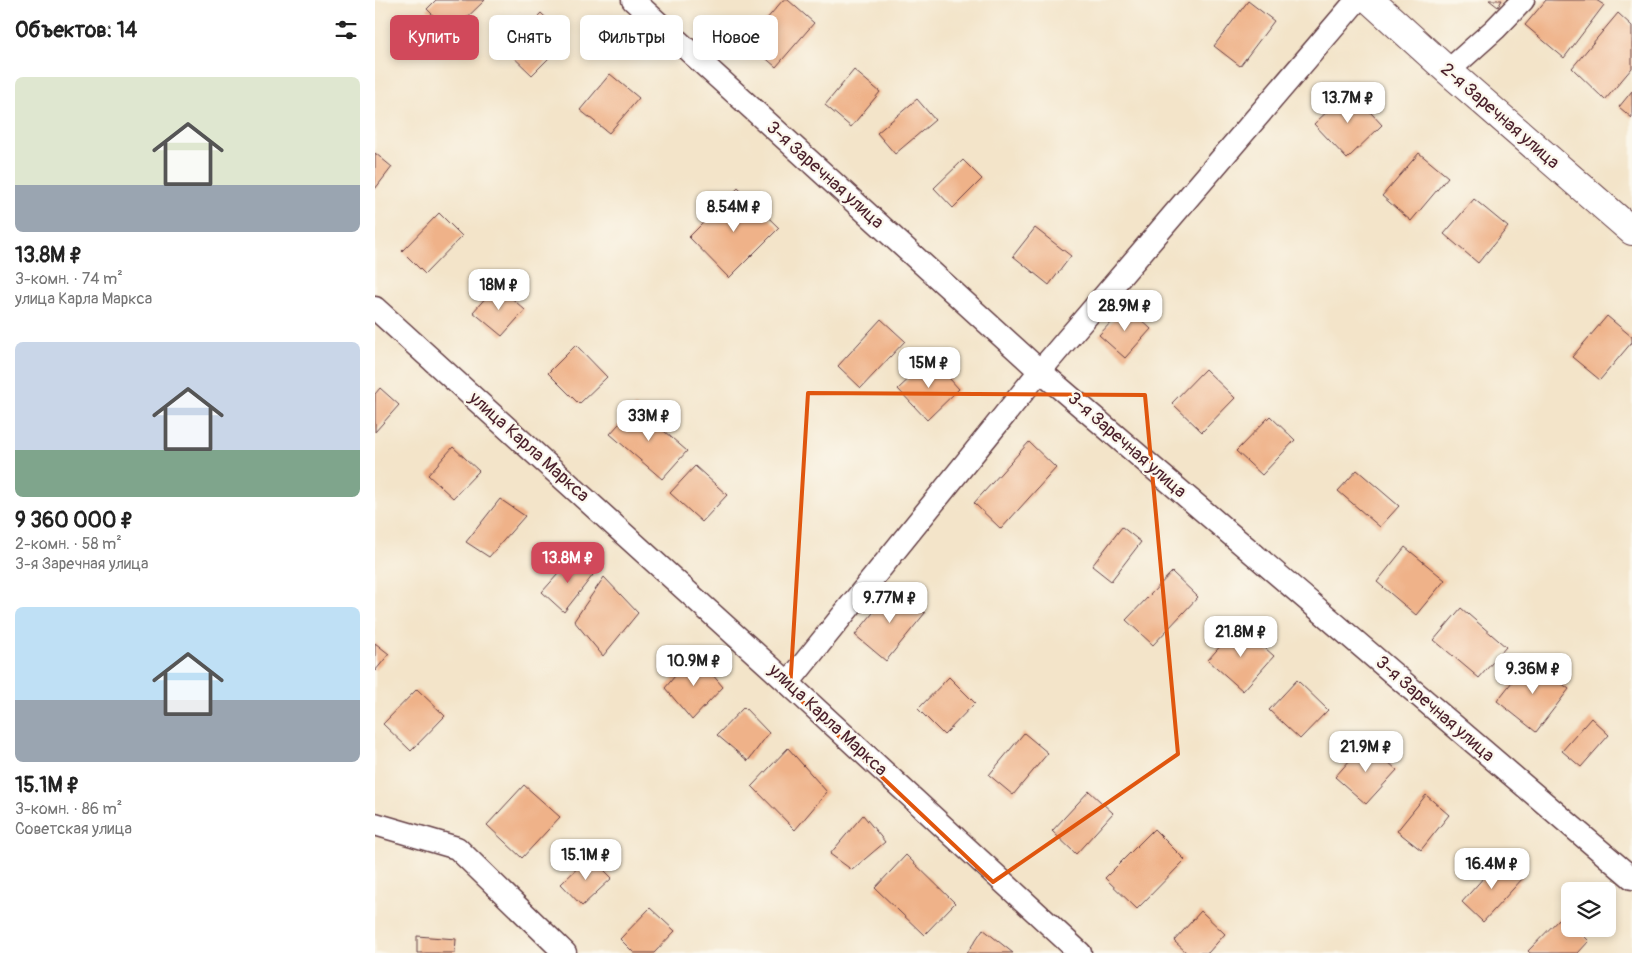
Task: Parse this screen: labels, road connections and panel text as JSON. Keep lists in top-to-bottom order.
{
  "streets": {
    "main road": ["2-я Заречная улица"],
    "street": ["3-я Заречная улица", "улица Карла Маркса"]
  },
  "page": {
    "heading": "Объектов: 14",
    "chip": [
      "Купить",
      "Снять",
      "Фильтры",
      "Новое"
    ],
    "list": [
      {
        "name": "13.8M ₽",
        "note": "3-комн. · 74 m² · улица Карла Маркса"
      },
      {
        "name": "9 360 000 ₽",
        "note": "2-комн. · 58 m² · 3-я Заречная улица"
      },
      {
        "name": "15.1M ₽",
        "note": "3-комн. · 86 m² · Советская улица"
      }
    ],
    "price": [
      "13.7M ₽",
      "8.54M ₽",
      "18M ₽",
      "28.9M ₽",
      "15M ₽",
      "33M ₽",
      "13.8M ₽",
      "9.77M ₽",
      "21.8M ₽",
      "10.9M ₽",
      "9.36M ₽",
      "21.9M ₽",
      "15.1M ₽",
      "16.4M ₽"
    ]
  }
}
